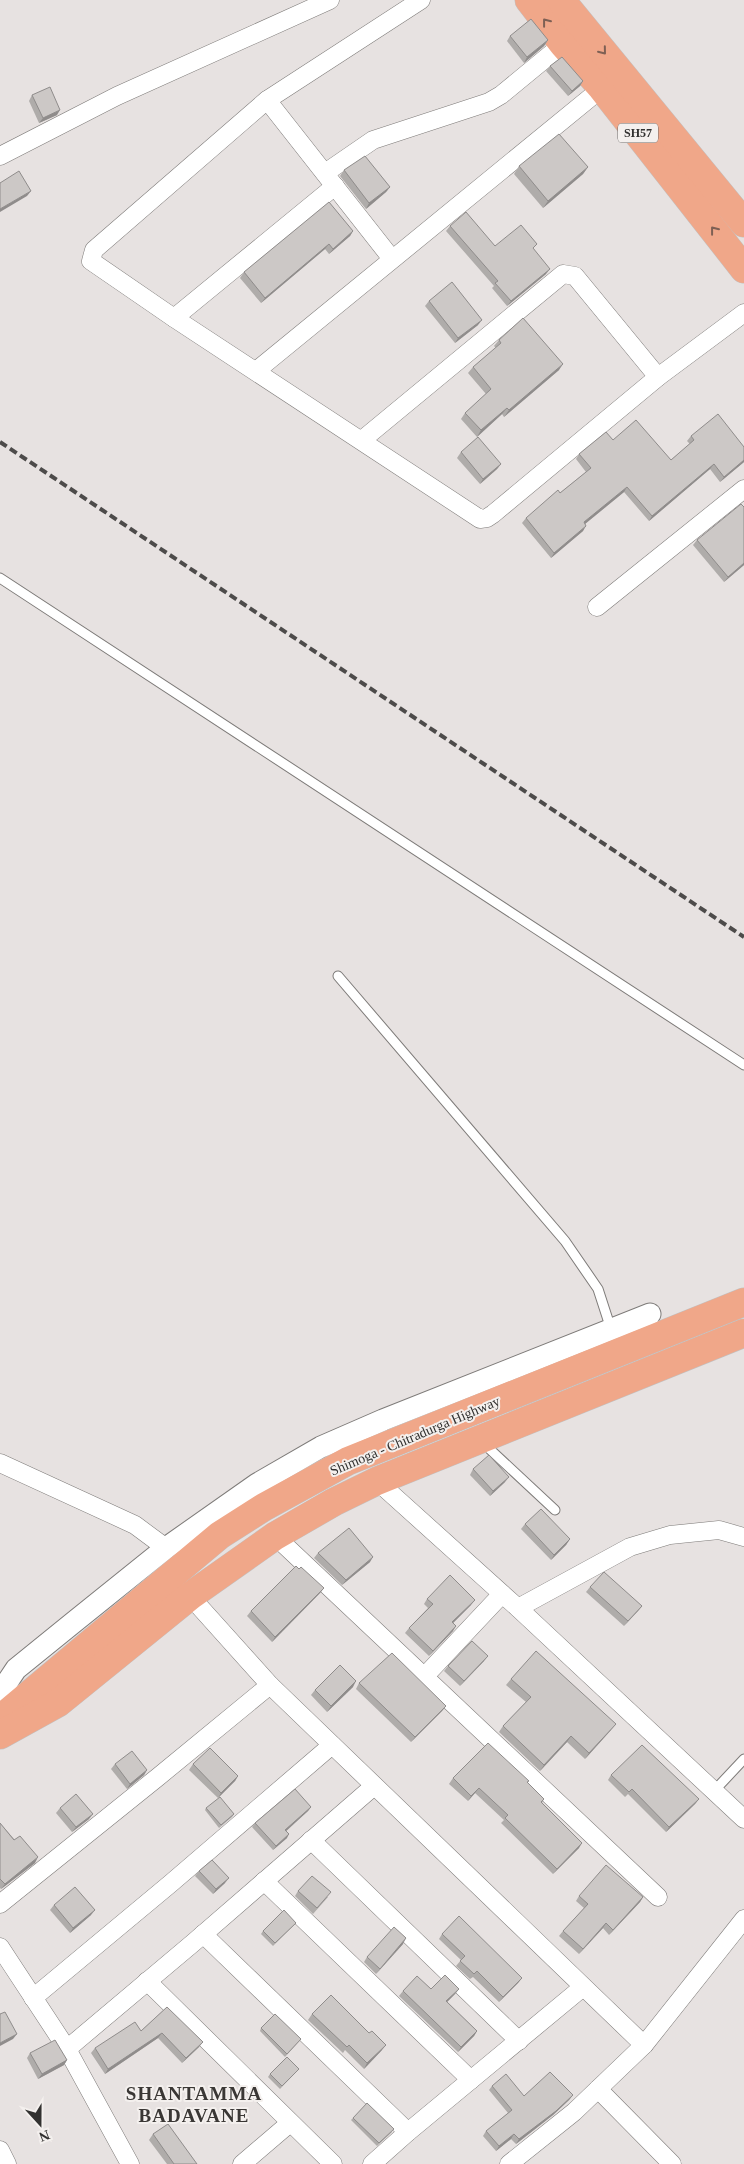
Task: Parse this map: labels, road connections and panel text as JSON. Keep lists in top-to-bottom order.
{
  "streets": {
    "main road": ["SH57", "Shimoga - Chitradurga Highway"]
  },
  "districts": ["SHANTAMMA BADAVANE"],
  "north": "bottom"
}
